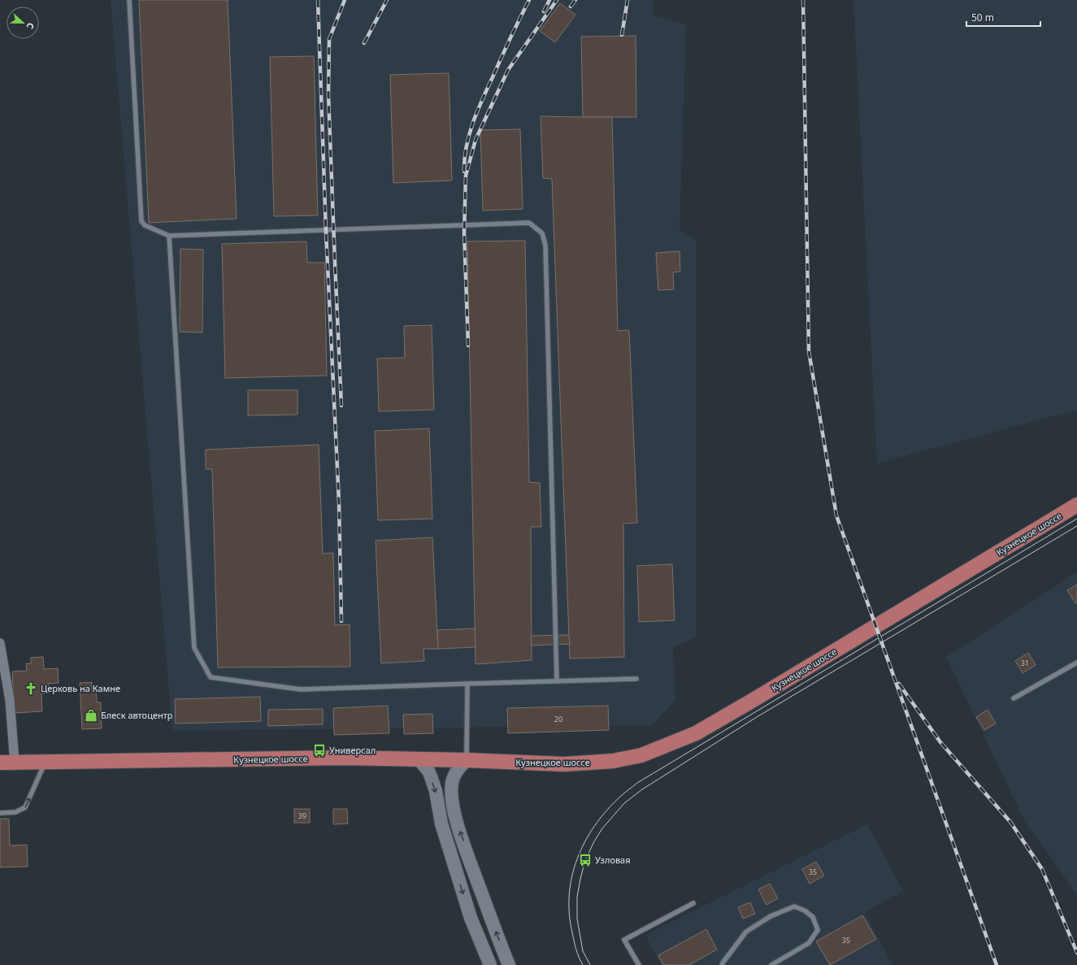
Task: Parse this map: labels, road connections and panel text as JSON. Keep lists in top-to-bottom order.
{
  "streets": {
    "main road": ["Кузнецкое шоссе"]
  },
  "places": {
    "church": ["Церковь на Камне"],
    "shop": ["Блеск автоцентр"],
    "bus stop": ["Универсал", "Узловая"]
  },
  "house_numbers": [
    "31",
    "20",
    "39",
    "35",
    "35"
  ],
  "scale_bar": "50 m",
  "north": "right"
}
